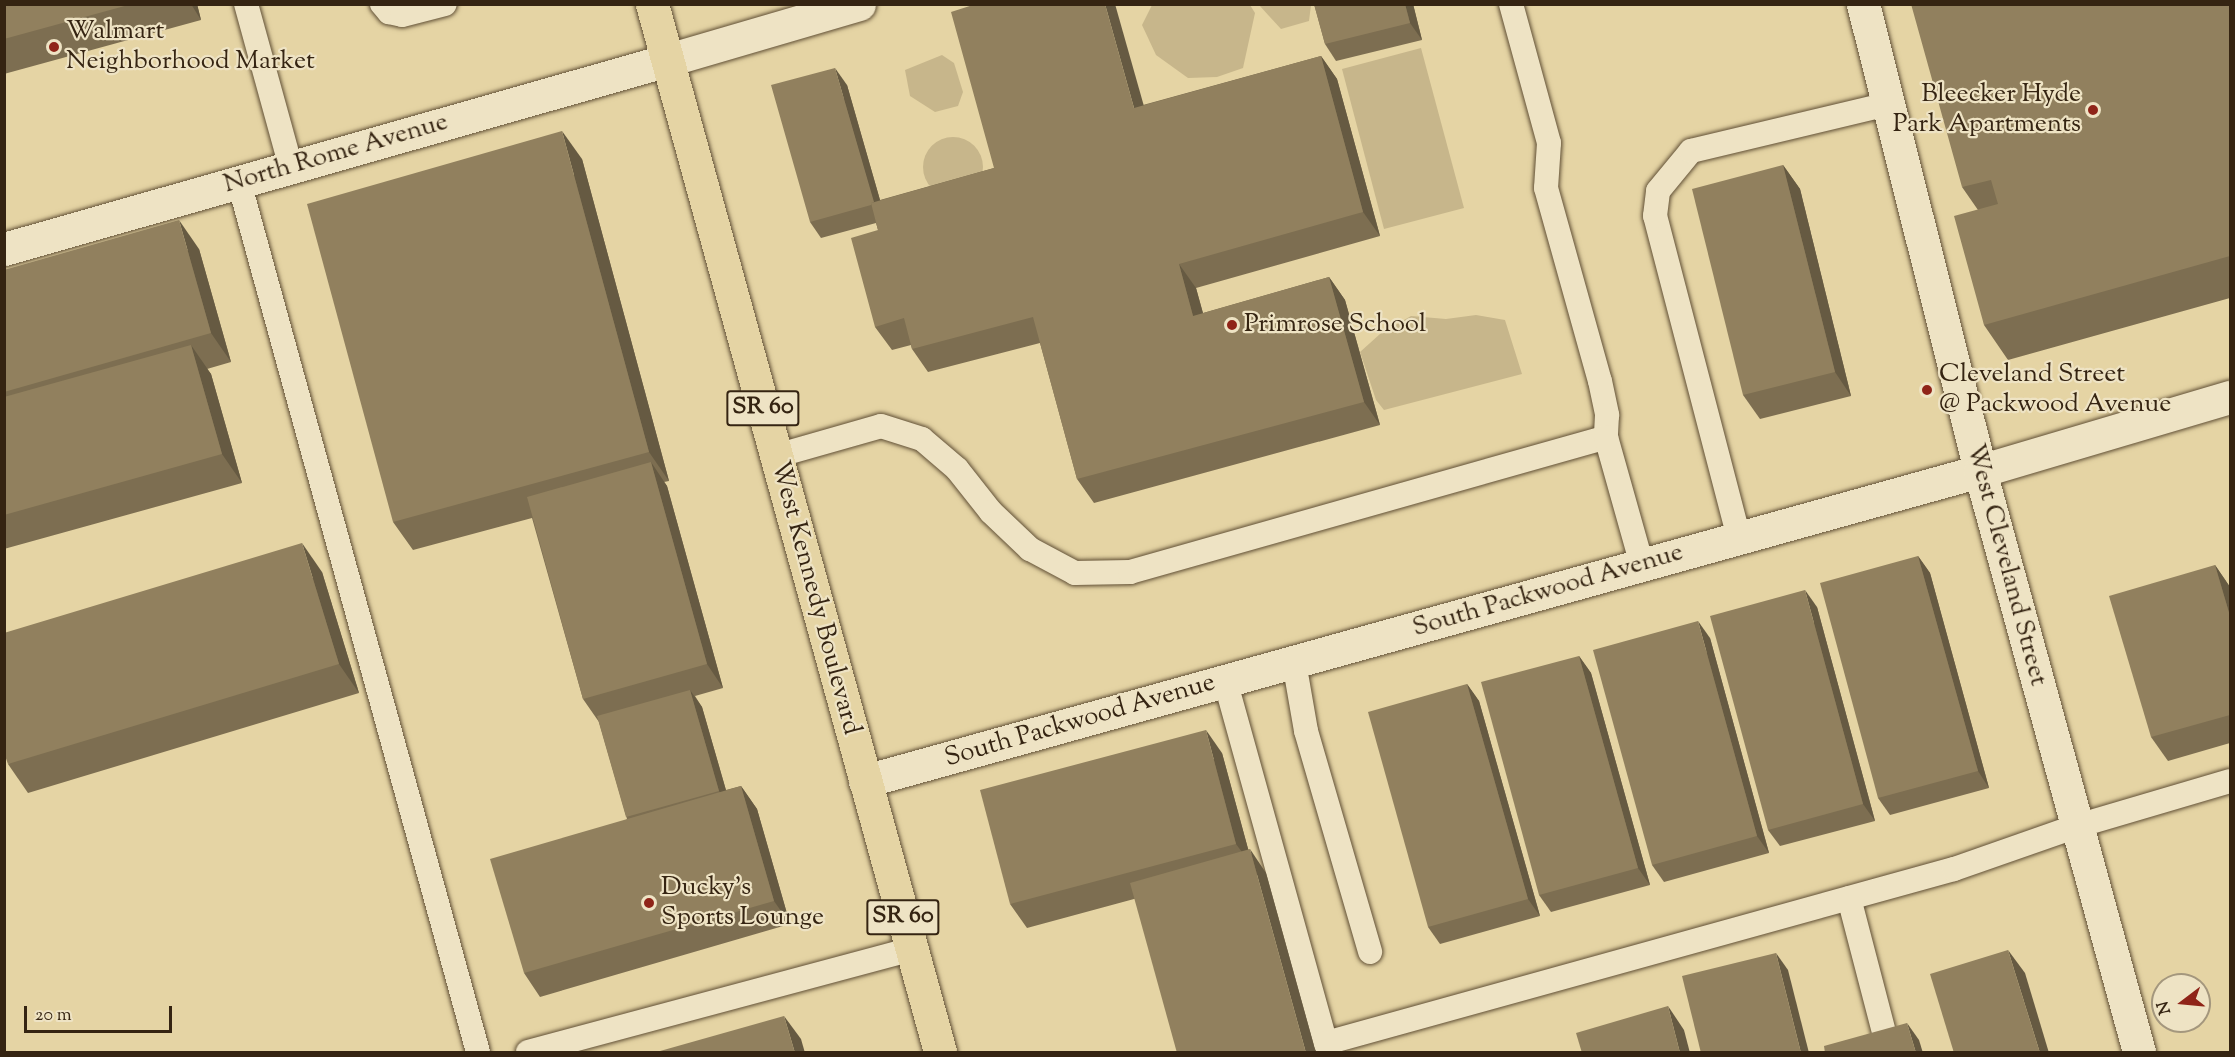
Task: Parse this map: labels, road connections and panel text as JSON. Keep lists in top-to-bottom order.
{
  "streets": {
    "main road": ["SR 60", "West Kennedy Boulevard"],
    "street": ["North Rome Avenue", "West Cleveland Street", "South Packwood Avenue"]
  },
  "crossings": [
    ["North Rome Avenue", "West Kennedy Boulevard"],
    ["West Cleveland Street", "South Packwood Avenue"],
    ["South Packwood Avenue", "West Kennedy Boulevard"]
  ],
  "places": [
    "Walmart Neighborhood Market",
    "Bleecker Hyde Park Apartments",
    "Primrose School",
    "Cleveland Street @ Packwood Avenue",
    "Ducky's Sports Lounge"
  ],
  "scale_bar": "20 m",
  "north": "left"
}
